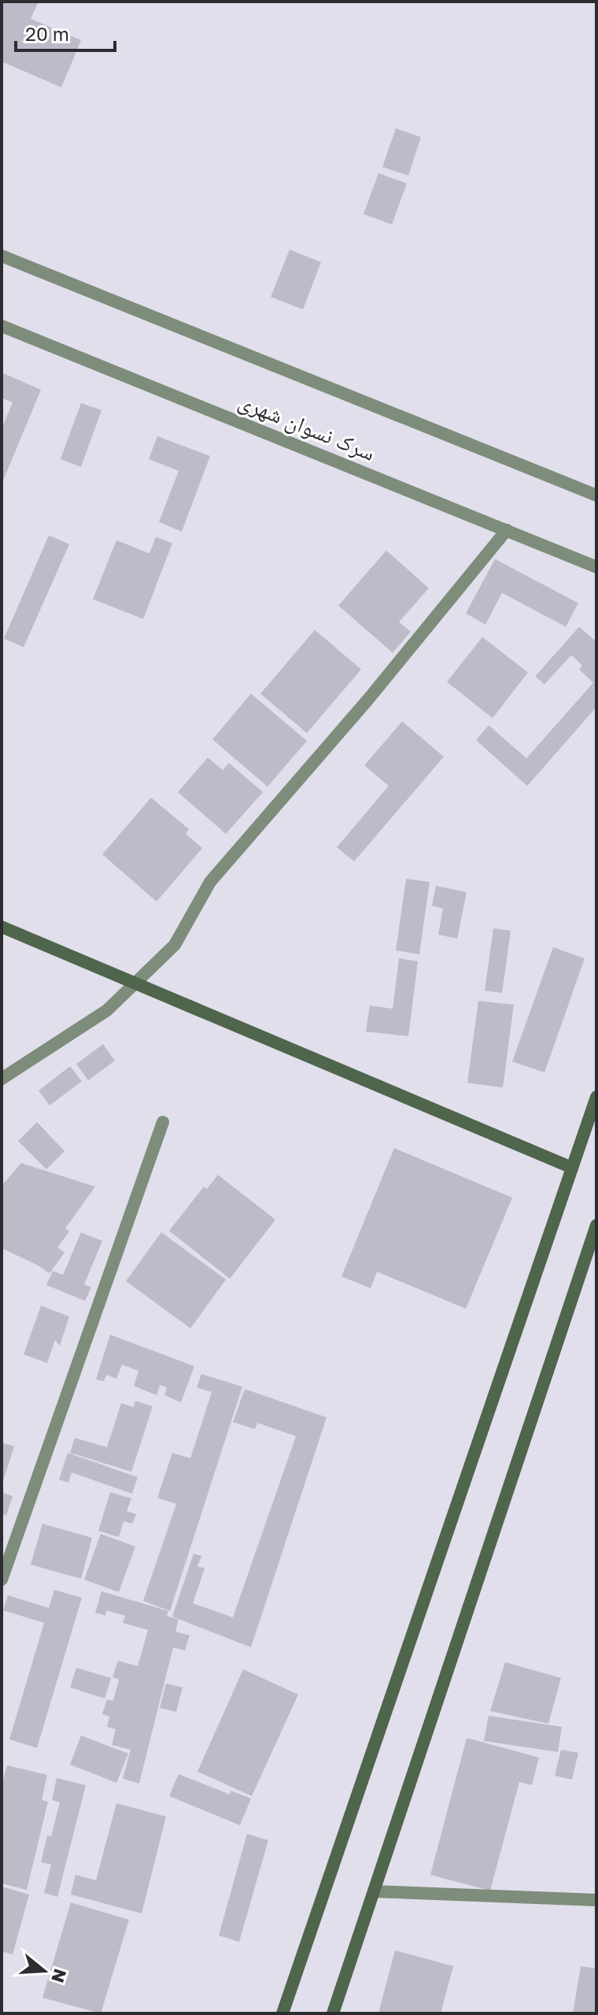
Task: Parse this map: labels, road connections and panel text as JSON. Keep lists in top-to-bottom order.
{
  "streets": {
    "street": ["سرک نسوان شهری"]
  },
  "scale_bar": "20 m",
  "north": "right"
}
